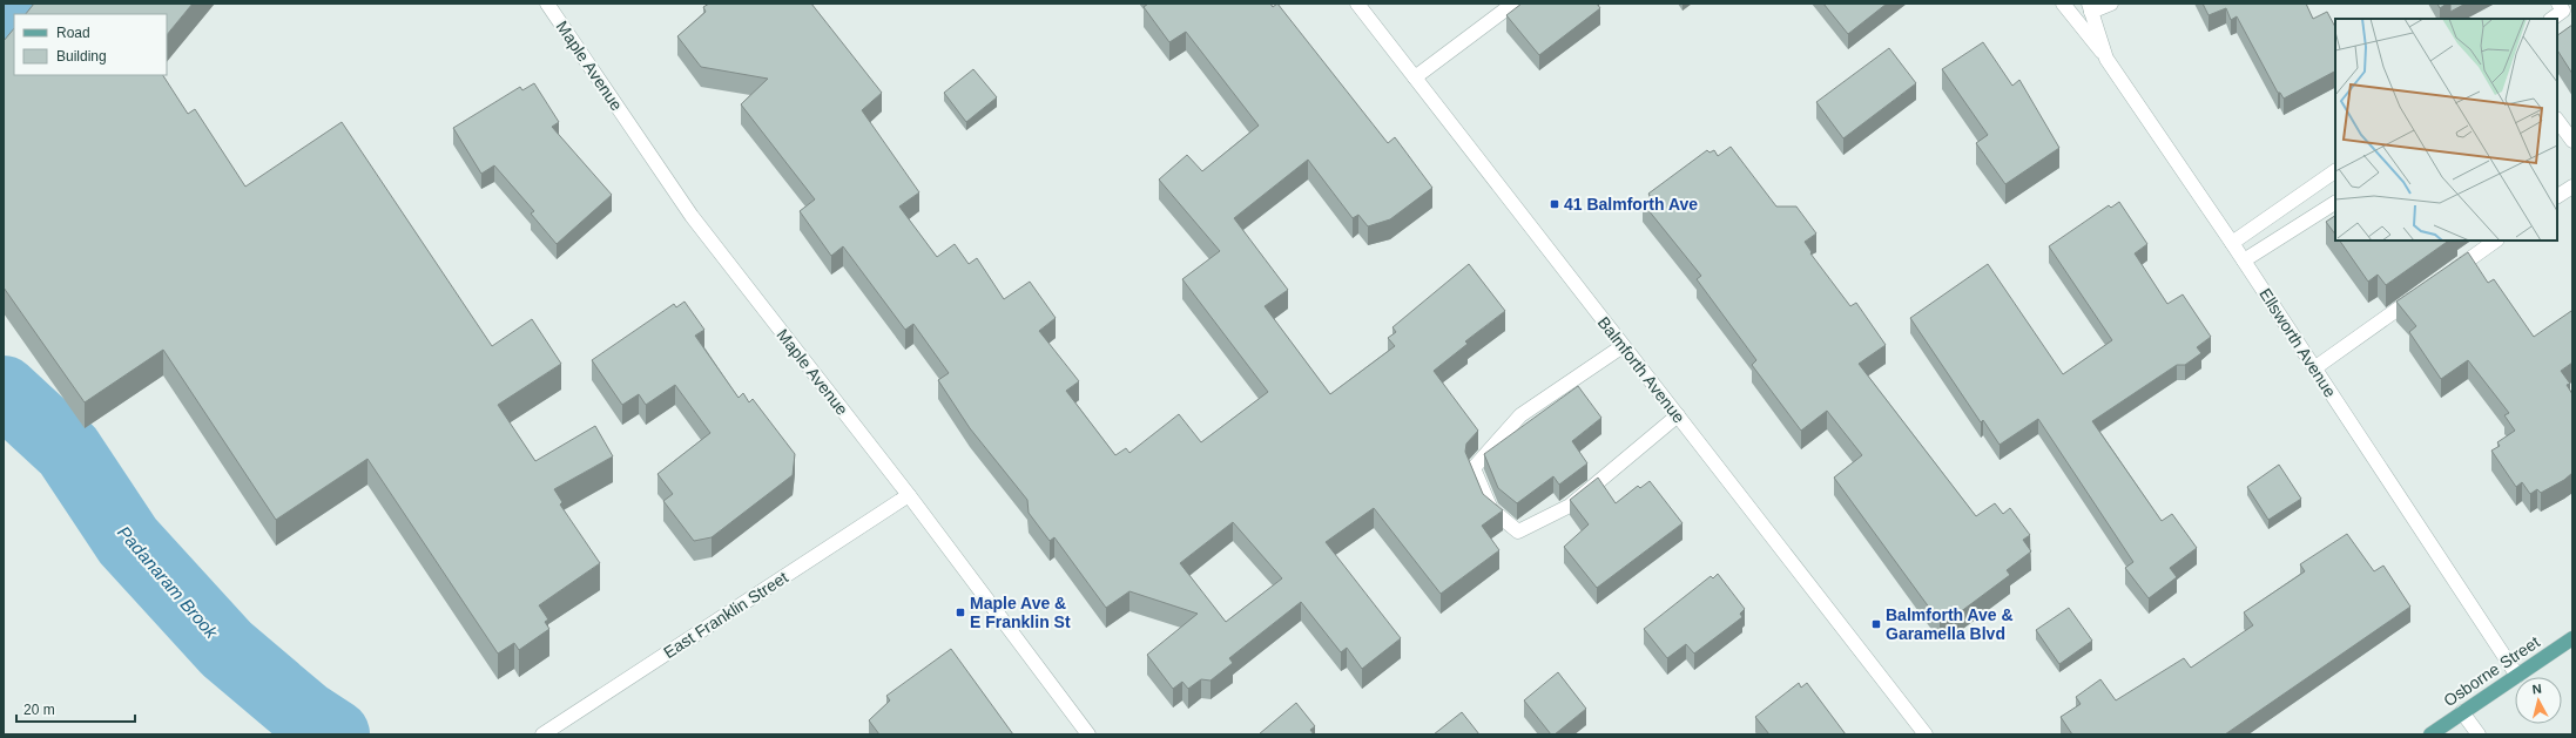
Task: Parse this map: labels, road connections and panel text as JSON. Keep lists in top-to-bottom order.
{
  "streets": {
    "main road": ["Osborne Street"],
    "street": [
      "Maple Avenue",
      "Ellsworth Avenue",
      "Balmforth Avenue",
      "East Franklin Street"
    ]
  },
  "crossings": [
    ["Maple Avenue", "East Franklin Street"],
    ["Ellsworth Avenue", "Osborne Street"]
  ],
  "water": ["Padanaram Brook"],
  "places": {
    "transit": ["41 Balmforth Ave", "Maple Ave & E Franklin St", "Balmforth Ave & Garamella Blvd"]
  },
  "legend": ["Road", "Building"],
  "scale_bar": "20 m",
  "north": "top"
}
